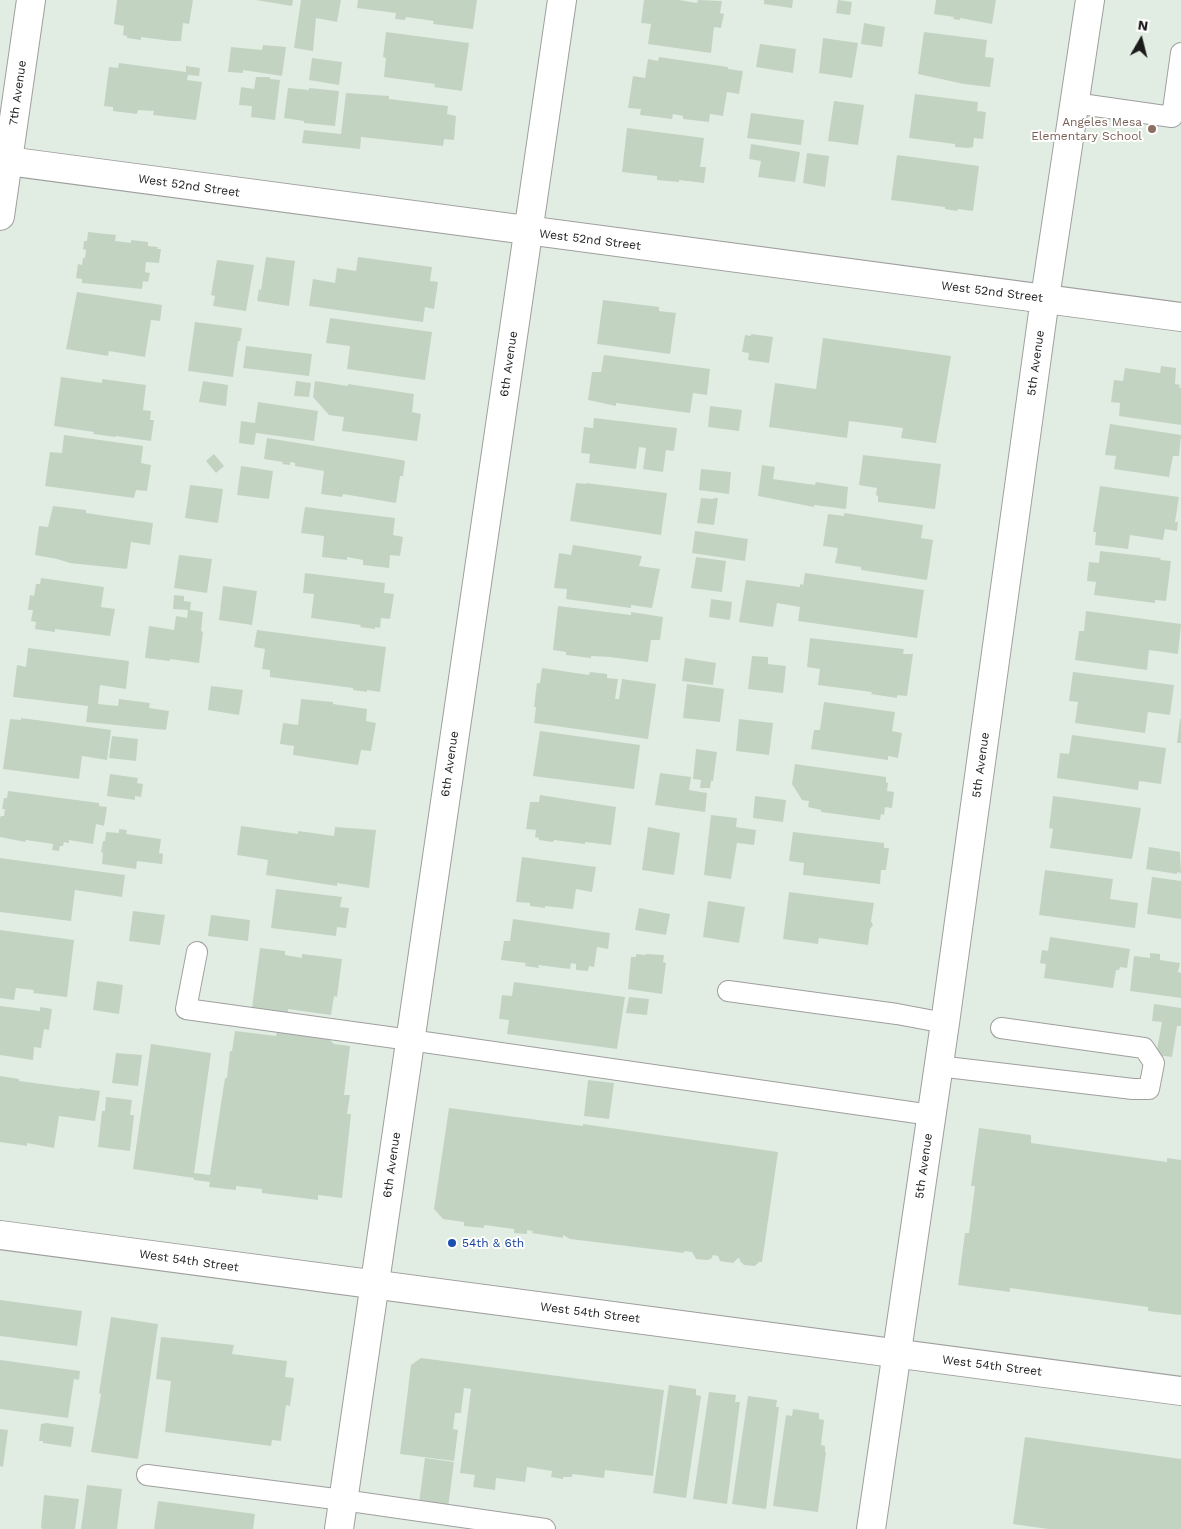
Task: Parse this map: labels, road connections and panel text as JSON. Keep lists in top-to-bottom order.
{
  "streets": {
    "street": [
      "7th Avenue",
      "West 52nd Street",
      "5th Avenue",
      "6th Avenue",
      "West 54th Street"
    ]
  },
  "crossings": [
    ["7th Avenue", "West 52nd Street"],
    ["West 52nd Street", "5th Avenue"],
    ["West 52nd Street", "6th Avenue"],
    ["5th Avenue", "West 54th Street"],
    ["6th Avenue", "West 54th Street"]
  ],
  "places": ["Angeles Mesa Elementary School", "54th & 6th"],
  "north": "top"
}
